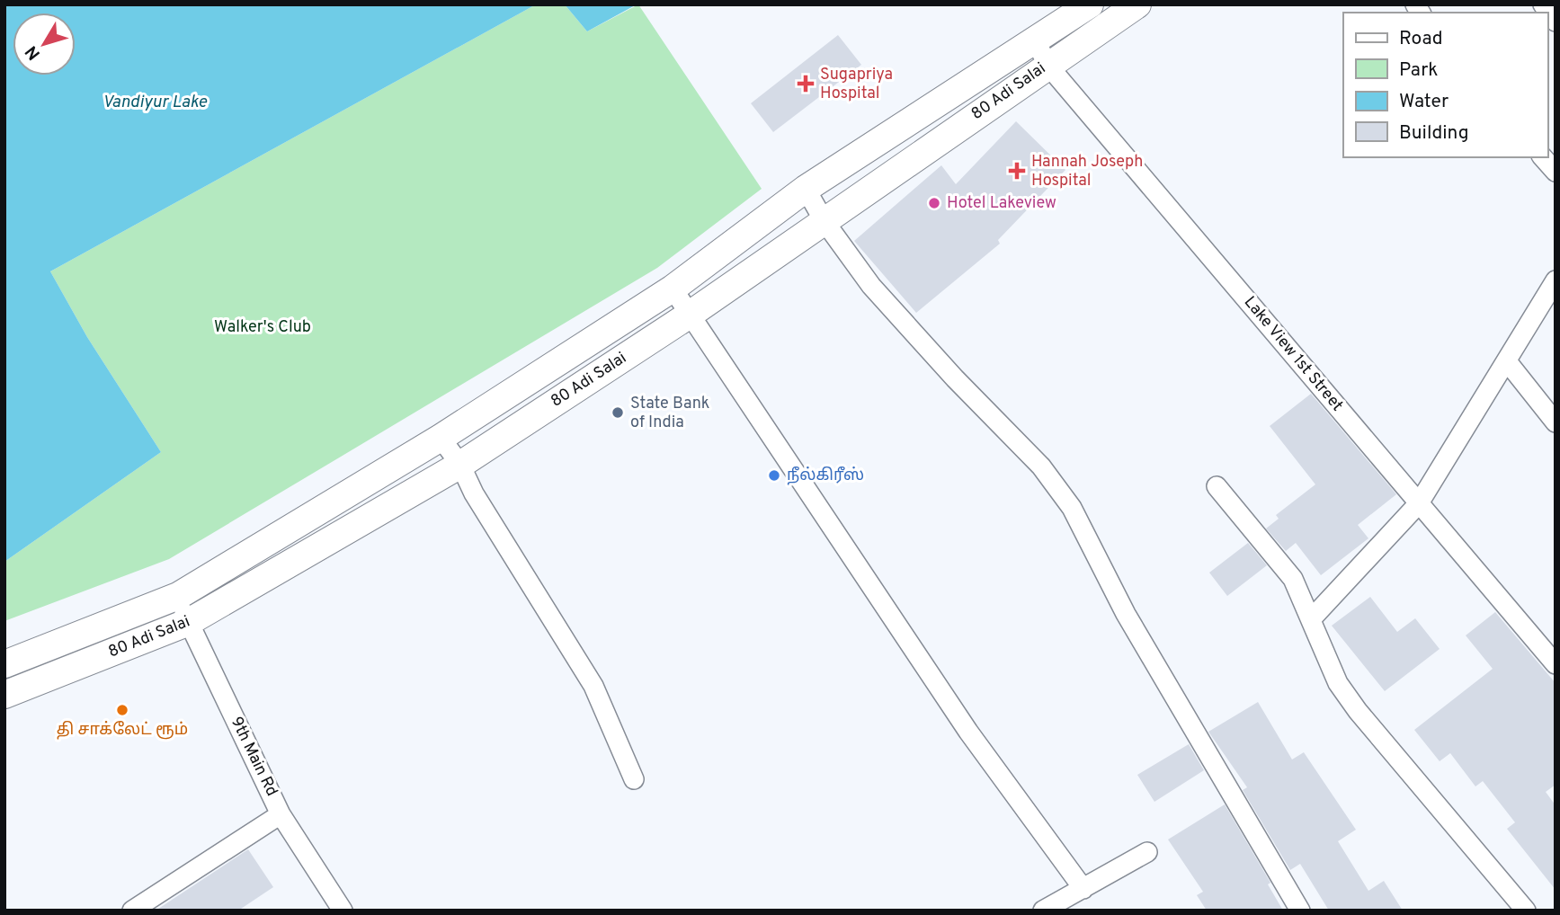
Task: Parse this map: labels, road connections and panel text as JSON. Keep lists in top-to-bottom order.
{
  "streets": {
    "main road": ["80 Adi Salai"],
    "street": ["Lake View 1st Street", "9th Main Rd"]
  },
  "crossings": [
    ["80 Adi Salai", "Lake View 1st Street"],
    ["80 Adi Salai", "9th Main Rd"]
  ],
  "water": ["Vandiyur Lake"],
  "parks": ["Walker's Club"],
  "places": {
    "health": ["Sugapriya Hospital", "Hannah Joseph Hospital"],
    "other": [
      "Hotel Lakeview",
      "State Bank of India",
      "நீல்கிரீஸ்",
      "தி சாக்லேட் ரூம்"
    ]
  },
  "legend": [
    "Road",
    "Park",
    "Water",
    "Building"
  ],
  "north": "bottom left"
}
